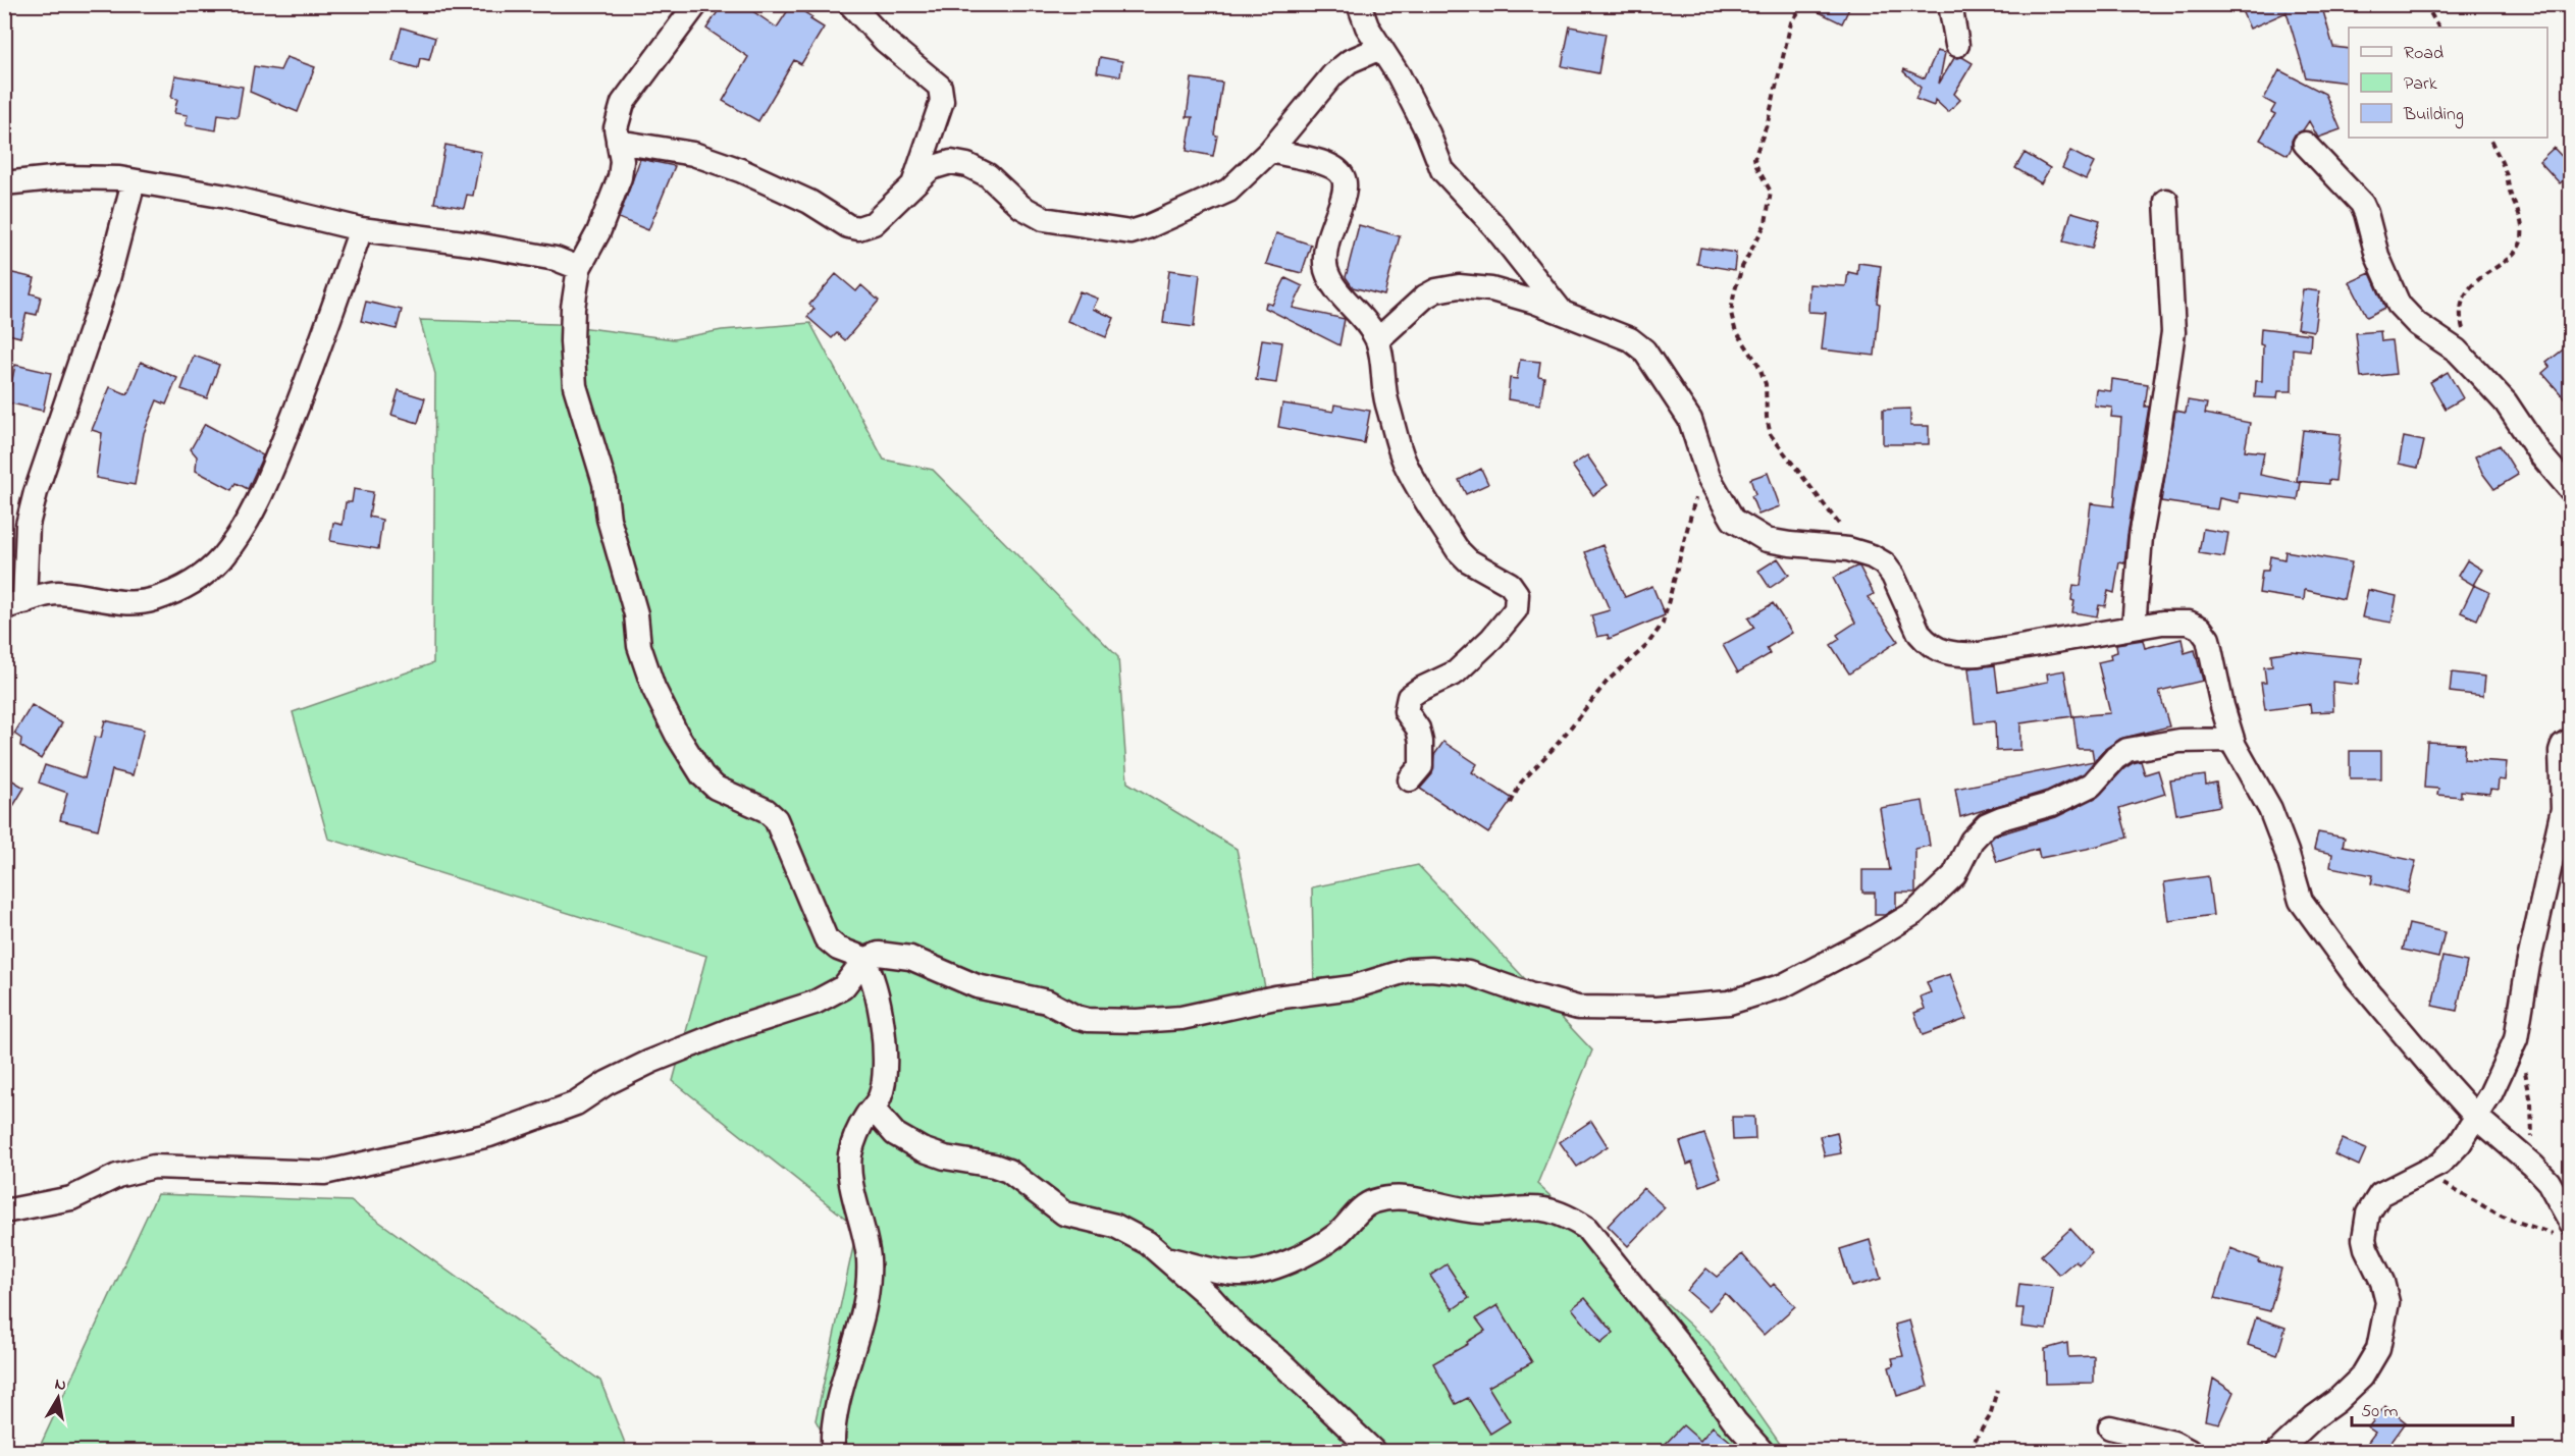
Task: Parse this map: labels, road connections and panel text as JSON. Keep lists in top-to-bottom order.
{
  "legend": ["Road", "Park", "Building"],
  "scale_bar": "50 m",
  "north": "top"
}
